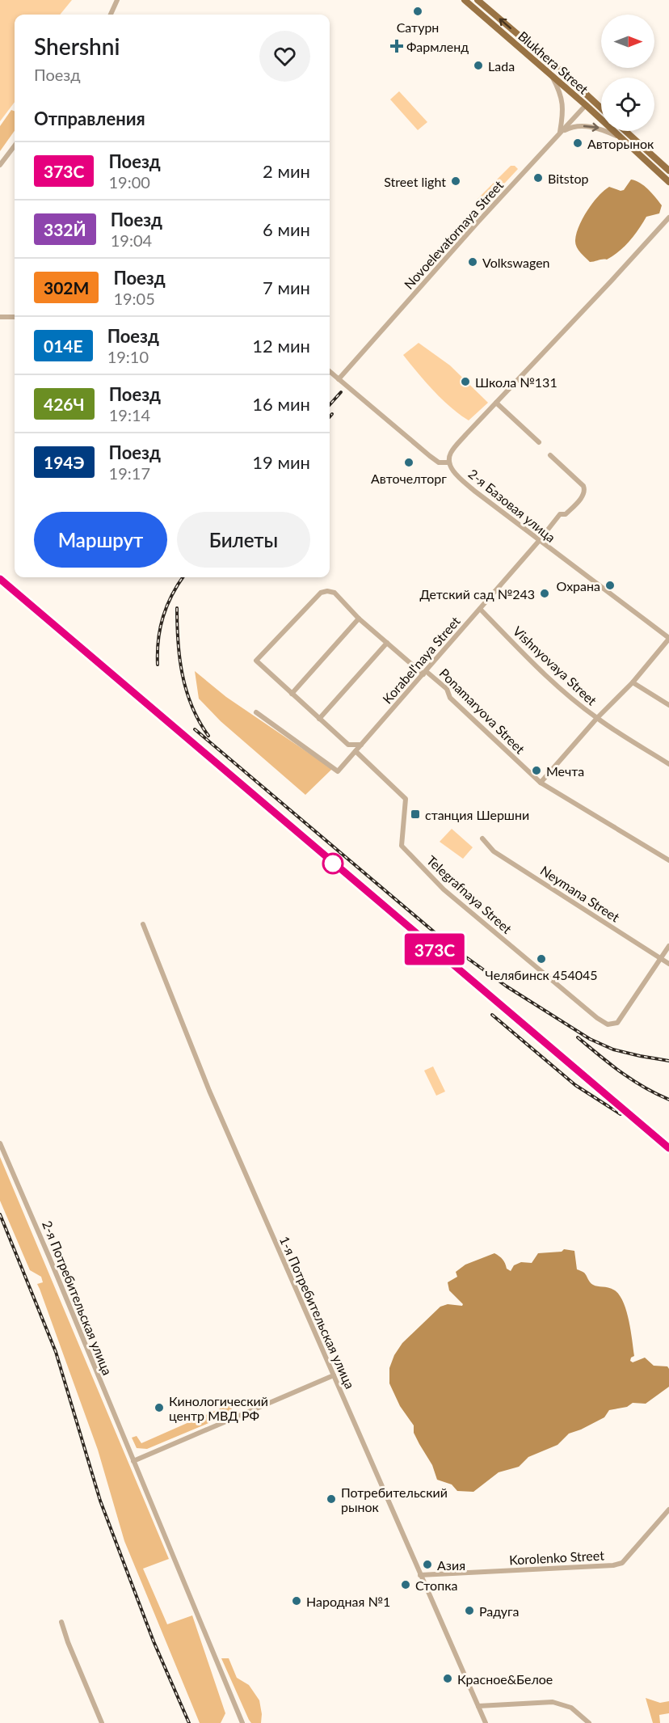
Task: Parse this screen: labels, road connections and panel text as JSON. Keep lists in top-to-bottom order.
{
  "streets": {
    "main road": ["Blukhera Street"],
    "street": [
      "Novoelevatornaya Street",
      "2-я Базовая улица",
      "Korabel'naya Street",
      "Vishnyovaya Street",
      "Ponamaryova Street",
      "Neymana Street",
      "Telegrafnaya Street",
      "2-я Потребительская улица",
      "1-я Потребительская улица",
      "Korolenko Street"
    ]
  },
  "crossings": [
    ["Blukhera Street", "Novoelevatornaya Street"],
    ["Novoelevatornaya Street", "2-я Базовая улица"],
    ["2-я Базовая улица", "Korabel'naya Street"],
    ["Korabel'naya Street", "Vishnyovaya Street"],
    ["Korabel'naya Street", "Ponamaryova Street"],
    ["Korabel'naya Street", "Telegrafnaya Street"],
    ["Neymana Street", "Telegrafnaya Street"],
    ["1-я Потребительская улица", "Korolenko Street"]
  ],
  "places": {
    "other": [
      "Сатурн",
      "Lada",
      "Авторынок",
      "Bitstop",
      "Street light",
      "Volkswagen",
      "Школа №131",
      "Авточелторг",
      "Охрана",
      "Детский сад №243",
      "Мечта",
      "Челябинск 454045",
      "Кинологический центр МВД РФ",
      "Потребительский рынок",
      "Азия",
      "Стопка",
      "Народная №1",
      "Радуга",
      "Красное&Белое"
    ],
    "health": ["Фармленд"],
    "transit": ["станция Шершни"]
  },
  "north": "right",
  "page": {
    "on_map": "373C",
    "heading": [
      ["Shershni", "Поезд"],
      "Отправления"
    ],
    "list": [
      {
        "mark": "373C",
        "name": "Поезд",
        "note": "19:00",
        "value": "2 мин"
      },
      {
        "mark": "332Й",
        "name": "Поезд",
        "note": "19:04",
        "value": "6 мин"
      },
      {
        "mark": "302М",
        "name": "Поезд",
        "note": "19:05",
        "value": "7 мин"
      },
      {
        "mark": "014Е",
        "name": "Поезд",
        "note": "19:10",
        "value": "12 мин"
      },
      {
        "mark": "426Ч",
        "name": "Поезд",
        "note": "19:14",
        "value": "16 мин"
      },
      {
        "mark": "194Э",
        "name": "Поезд",
        "note": "19:17",
        "value": "19 мин"
      }
    ],
    "buttons": ["Маршрут", "Билеты"]
  }
}
